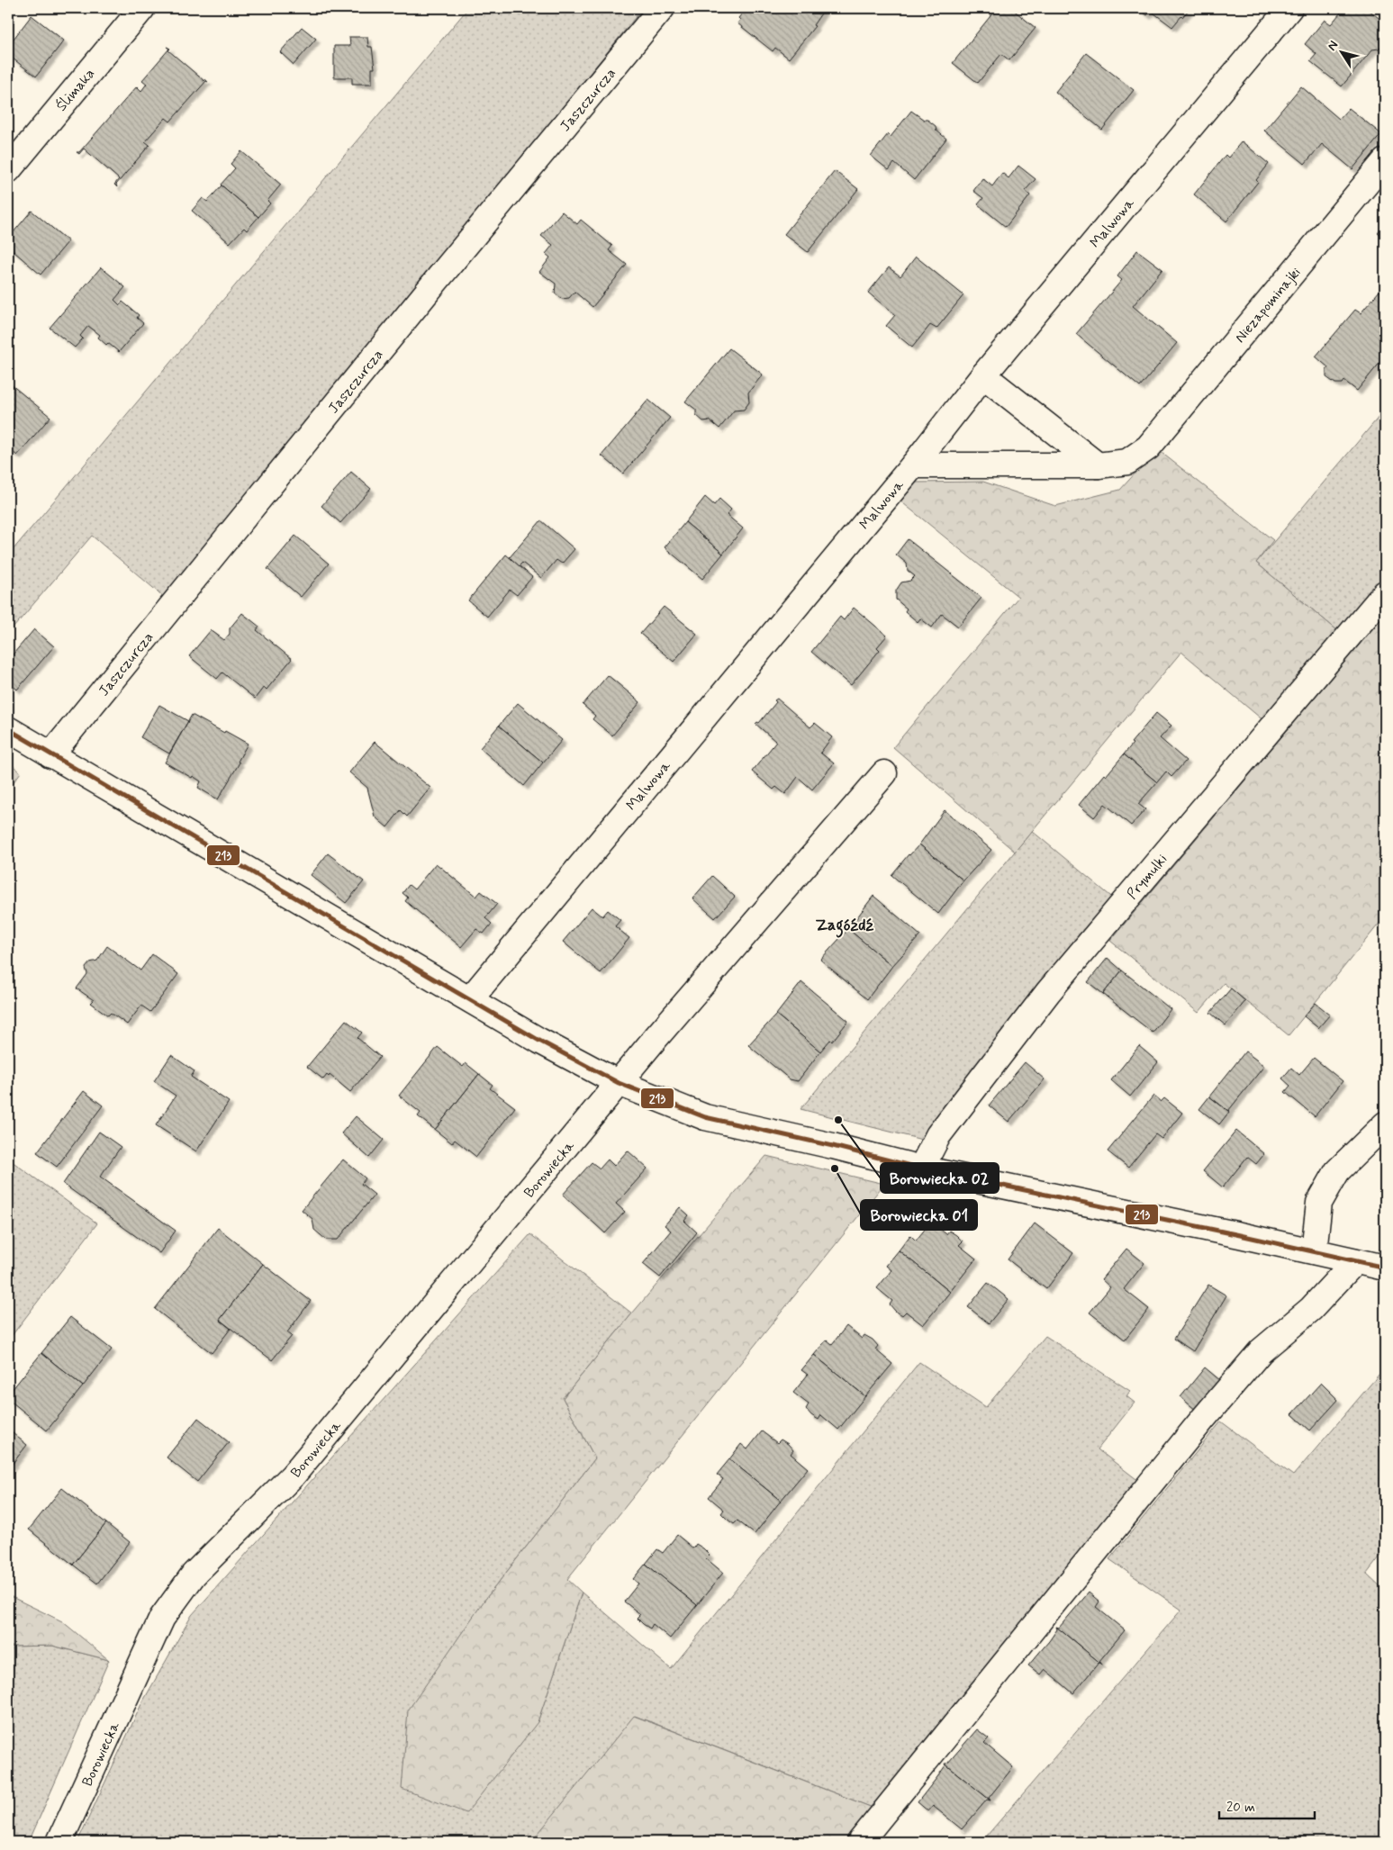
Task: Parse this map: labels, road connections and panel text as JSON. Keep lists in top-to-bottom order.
{
  "streets": {
    "street": [
      "Ślimaka",
      "Jaszczurcza",
      "Malwowa",
      "Niezapominajki",
      "Prymulki",
      "Borowiecka"
    ]
  },
  "crossings": [
    ["Malwowa", "Niezapominajki"]
  ],
  "districts": ["Zagóźdź"],
  "places": ["Borowiecka 02", "Borowiecka 01"],
  "lines": ["transit line 213"],
  "scale_bar": "20 m",
  "north": "top left"
}
